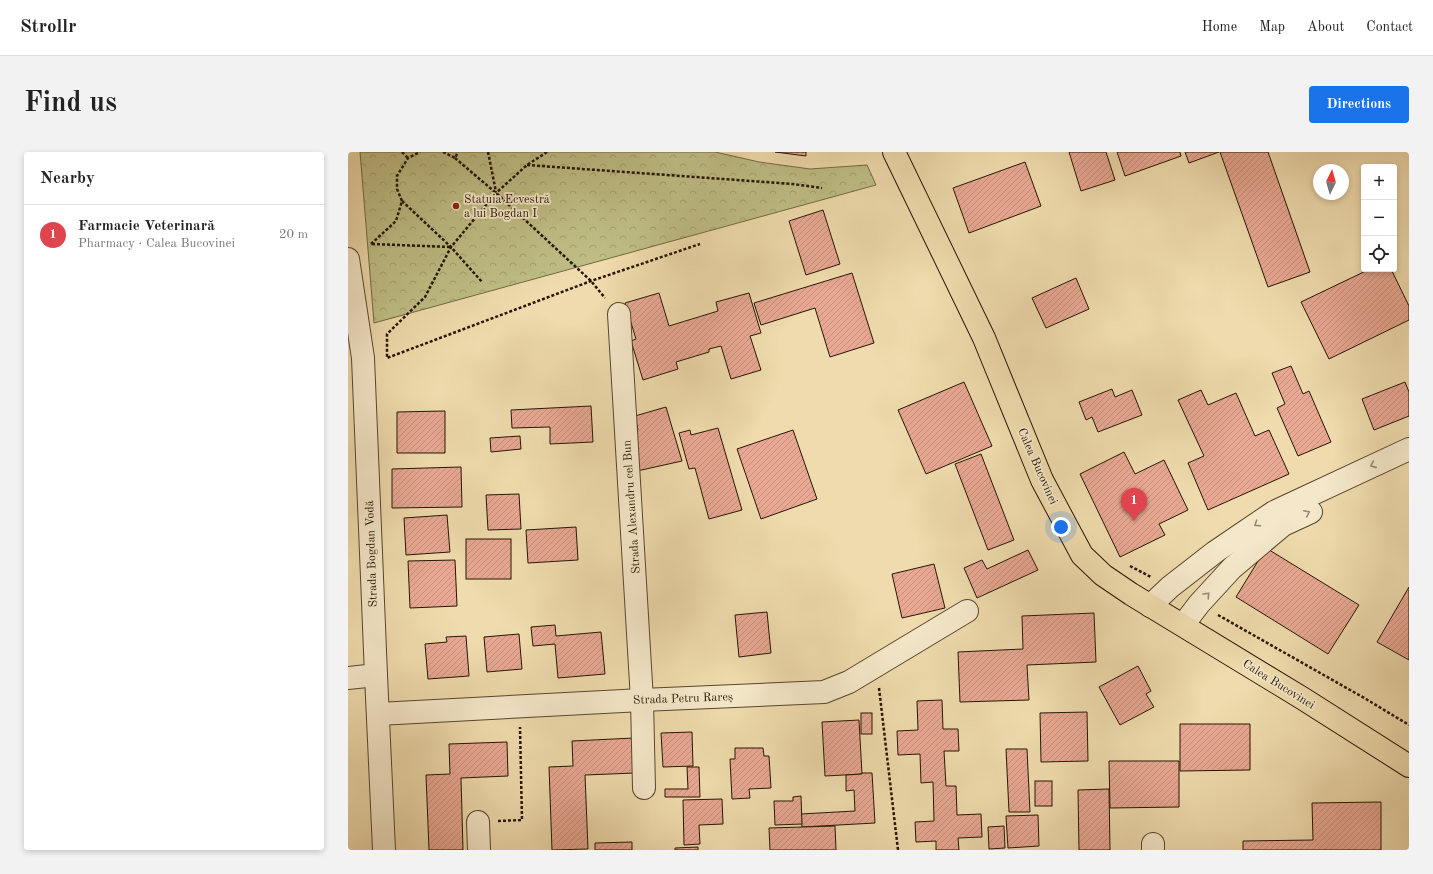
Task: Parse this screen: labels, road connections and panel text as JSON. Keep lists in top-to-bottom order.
{
  "streets": {
    "main road": ["Calea Bucovinei"],
    "street": ["Strada Alexandru cel Bun", "Strada Bogdan Vodă", "Strada Petru Rareș"]
  },
  "crossings": [
    ["Strada Alexandru cel Bun", "Strada Petru Rareș"],
    ["Strada Bogdan Vodă", "Strada Petru Rareș"]
  ],
  "places": ["Statuia Ecvestră a lui Bogdan I"],
  "north": "top",
  "page": {
    "header": "Strollr",
    "nav": [
      "Home",
      "Map",
      "About",
      "Contact"
    ],
    "buttons": "Directions",
    "title": "Find us",
    "heading": "Nearby",
    "map_buttons": ["+", "−"],
    "list": [
      {
        "mark": "1",
        "name": "Farmacie Veterinară",
        "note": "Pharmacy · Calea Bucovinei",
        "value": "20 m"
      }
    ],
    "pins": "1"
  }
}
